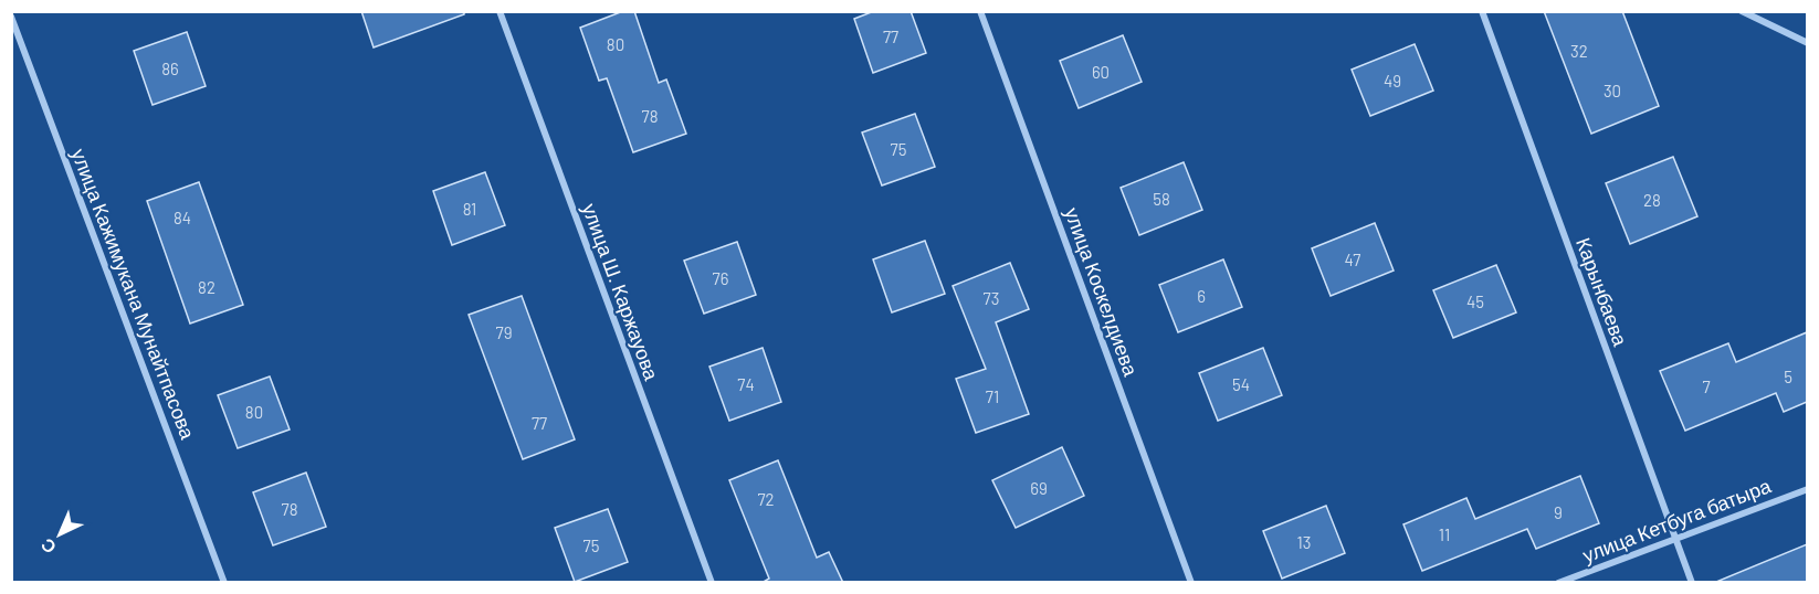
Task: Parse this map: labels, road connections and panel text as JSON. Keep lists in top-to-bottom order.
{
  "streets": {
    "street": [
      "улица Ш. Каржауова",
      "улица Коскелдиева",
      "Карынбаева",
      "улица Кажимукана Мунайтпасова",
      "улица Кетбуга батыра"
    ]
  },
  "crossings": [
    ["Карынбаева", "улица Кетбуга батыра"]
  ],
  "house_numbers": [
    "77",
    "80",
    "32",
    "86",
    "60",
    "49",
    "30",
    "78",
    "75",
    "58",
    "28",
    "81",
    "84",
    "47",
    "76",
    "82",
    "6",
    "73",
    "45",
    "79",
    "5",
    "74",
    "54",
    "7",
    "71",
    "80",
    "77",
    "69",
    "72",
    "78",
    "9",
    "11",
    "13",
    "75"
  ],
  "north": "bottom left"
}
